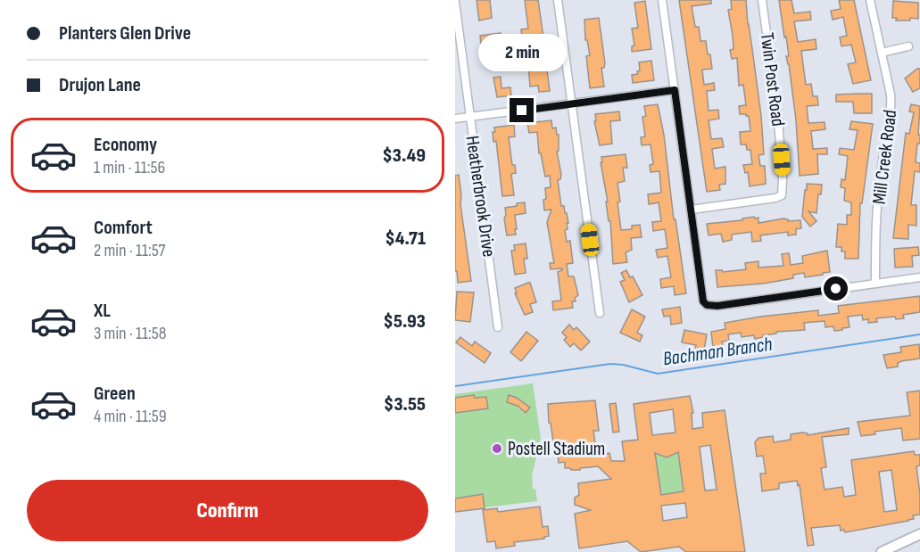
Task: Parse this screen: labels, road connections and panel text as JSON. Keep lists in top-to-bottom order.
{
  "streets": {
    "street": ["Twin Post Road", "Mill Creek Road", "Heatherbrook Drive"]
  },
  "water": ["Bachman Branch"],
  "places": ["Postell Stadium"],
  "page": {
    "banner": ["Planters Glen Drive", "Drujon Lane"],
    "bubble": "2 min",
    "list": [
      {
        "name": "Economy",
        "note": "1 min · 11:56",
        "value": "$3.49"
      },
      {
        "name": "Comfort",
        "note": "2 min · 11:57",
        "value": "$4.71"
      },
      {
        "name": "XL",
        "note": "3 min · 11:58",
        "value": "$5.93"
      },
      {
        "name": "Green",
        "note": "4 min · 11:59",
        "value": "$3.55"
      }
    ],
    "buttons": "Confirm"
  }
}
